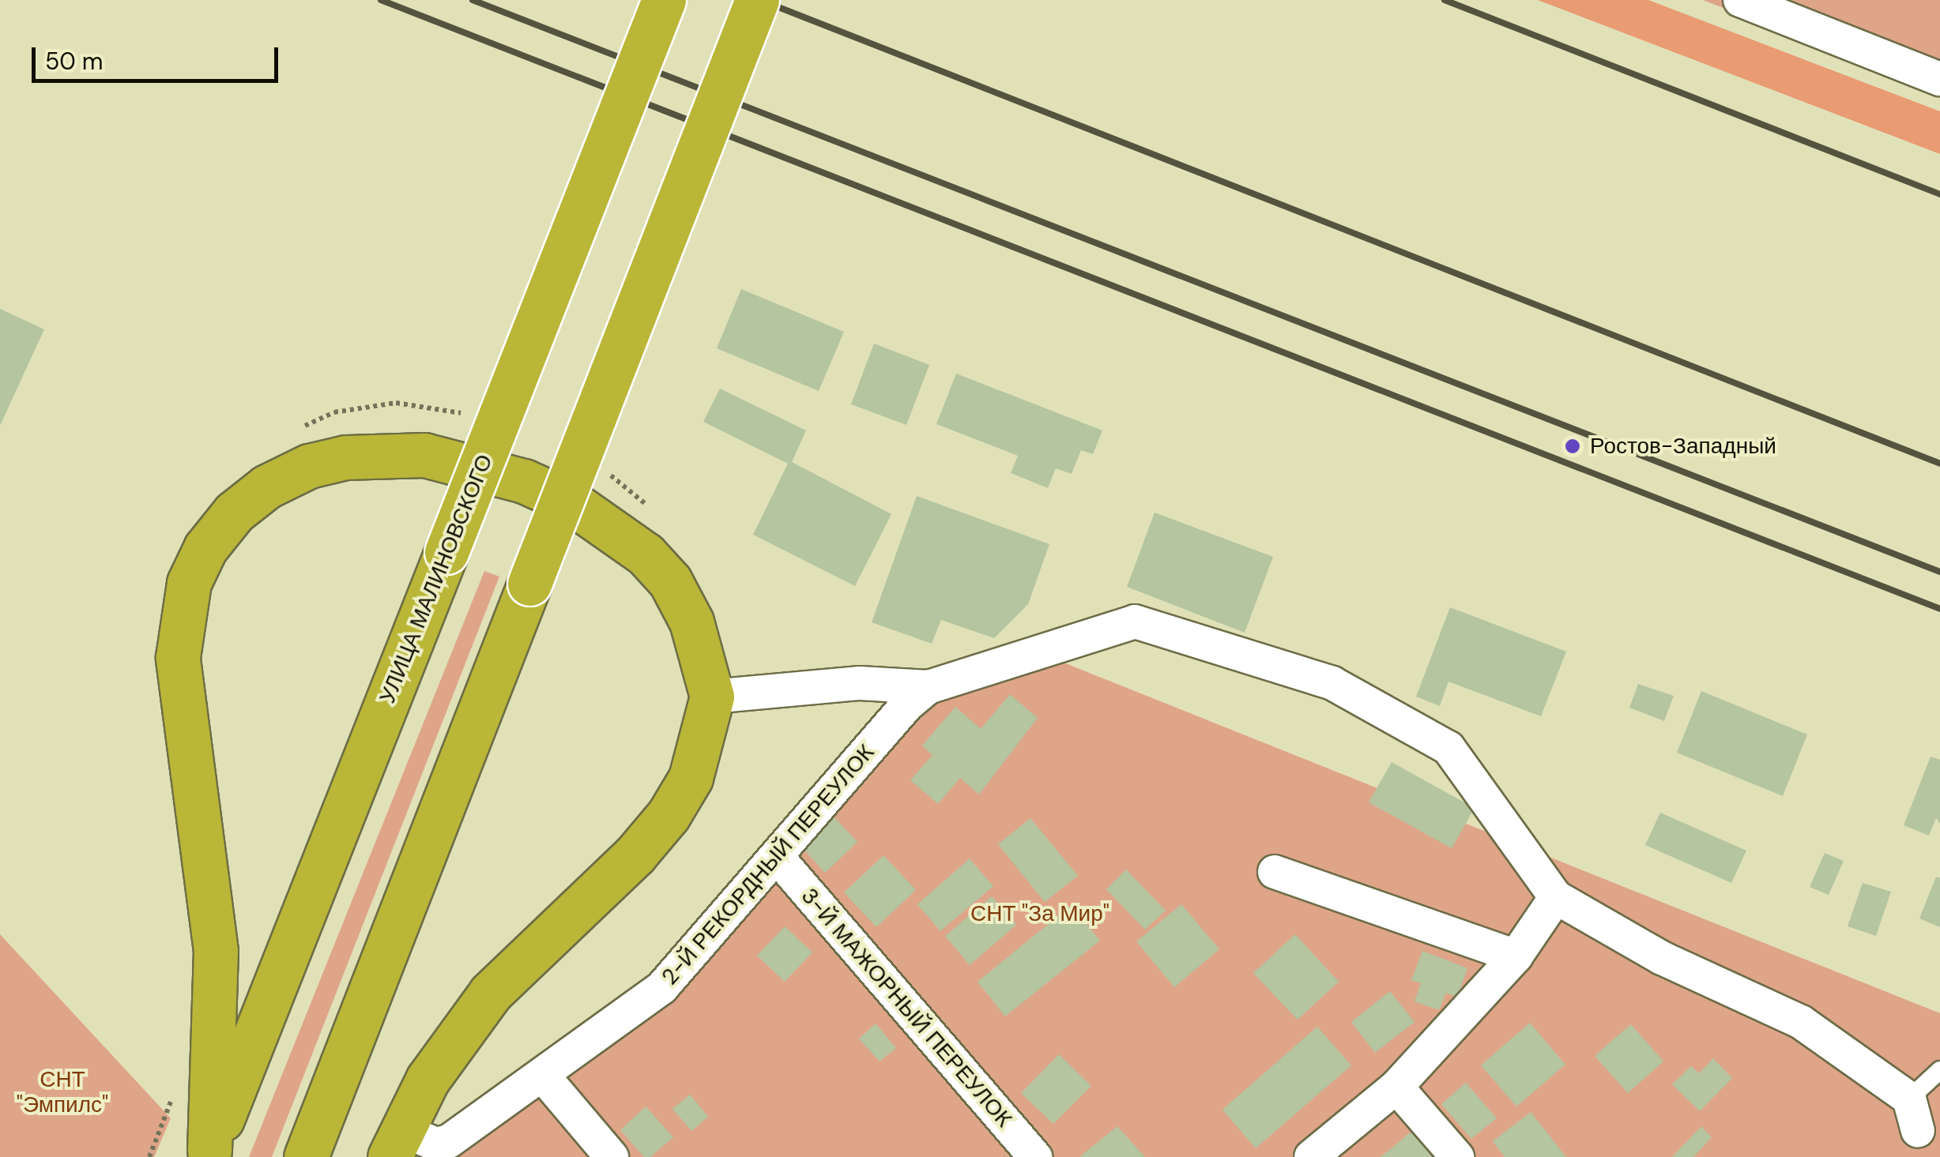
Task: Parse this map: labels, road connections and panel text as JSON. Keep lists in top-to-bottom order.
{
  "streets": {
    "highway": ["УЛИЦА МАЛИНОВСКОГО"],
    "street": ["2-Й РЕКОРДНЫЙ ПЕРЕУЛОК", "3-Й МАЖОРНЫЙ ПЕРЕУЛОК"]
  },
  "crossings": [
    ["2-Й РЕКОРДНЫЙ ПЕРЕУЛОК", "3-Й МАЖОРНЫЙ ПЕРЕУЛОК"]
  ],
  "parks": ["СНТ \"За Мир\"", "СНТ \"Эмпилс\""],
  "places": ["Ростов-Западный"],
  "scale_bar": "50 m"
}
